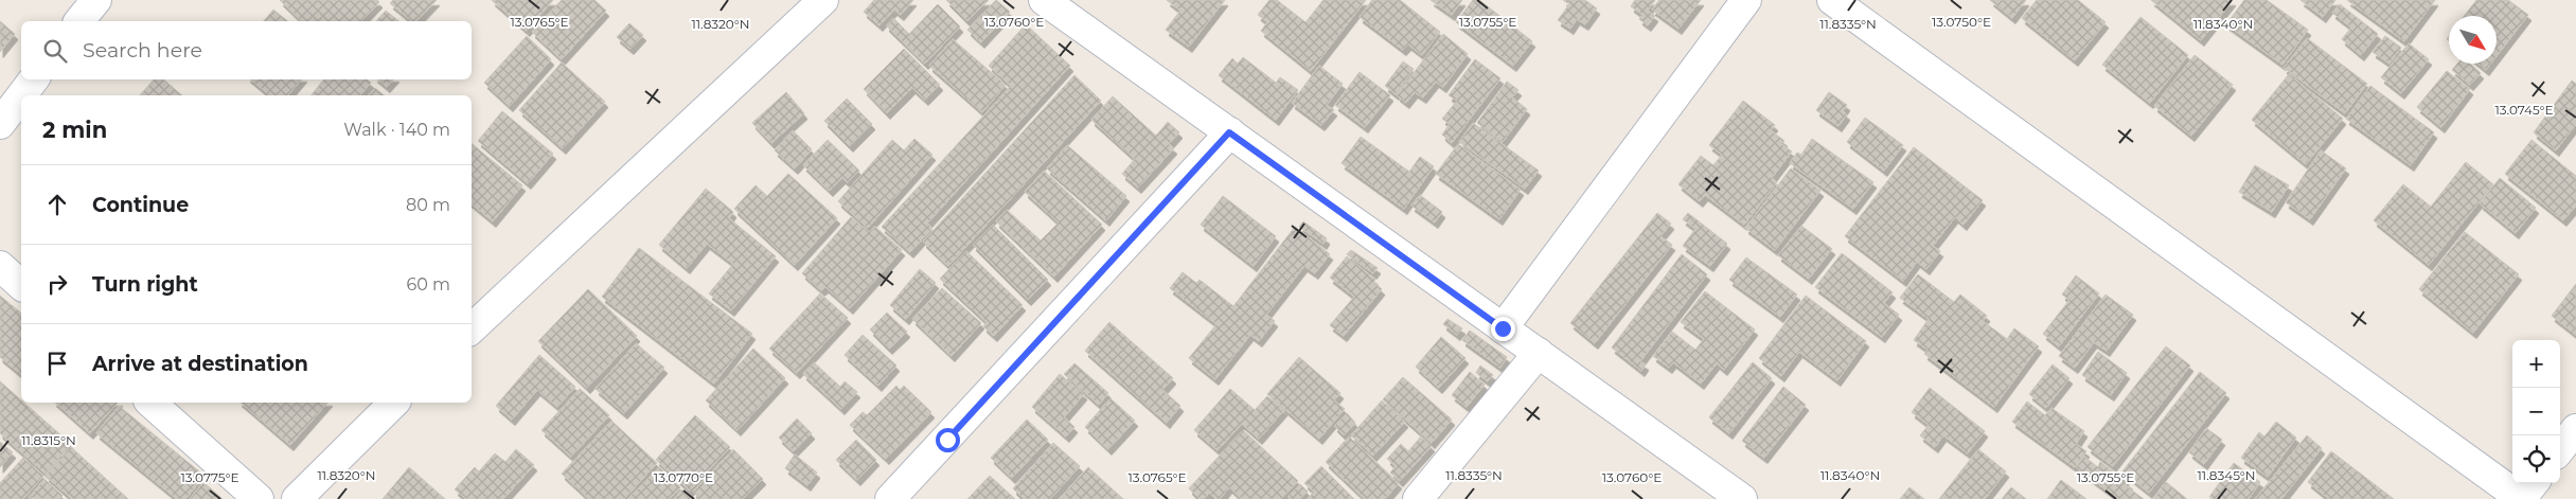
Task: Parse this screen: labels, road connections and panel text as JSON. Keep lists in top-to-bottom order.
{
  "north": "bottom right",
  "page": {
    "search": "Search here",
    "heading": ["2 min", "Walk · 140 m"],
    "list": [
      ["Continue", "80 m"],
      ["Turn right", "60 m"],
      "Arrive at destination"
    ],
    "map_buttons": ["+", "−"]
  },
  "coordinates": [
    "13.0765°E",
    "13.0760°E",
    "13.0755°E",
    "13.0750°E",
    "11.8320°N",
    "11.8335°N",
    "11.8340°N",
    "13.0745°E",
    "11.8315°N",
    "11.8345°N",
    "13.0775°E",
    "13.0770°E"
  ]
}
